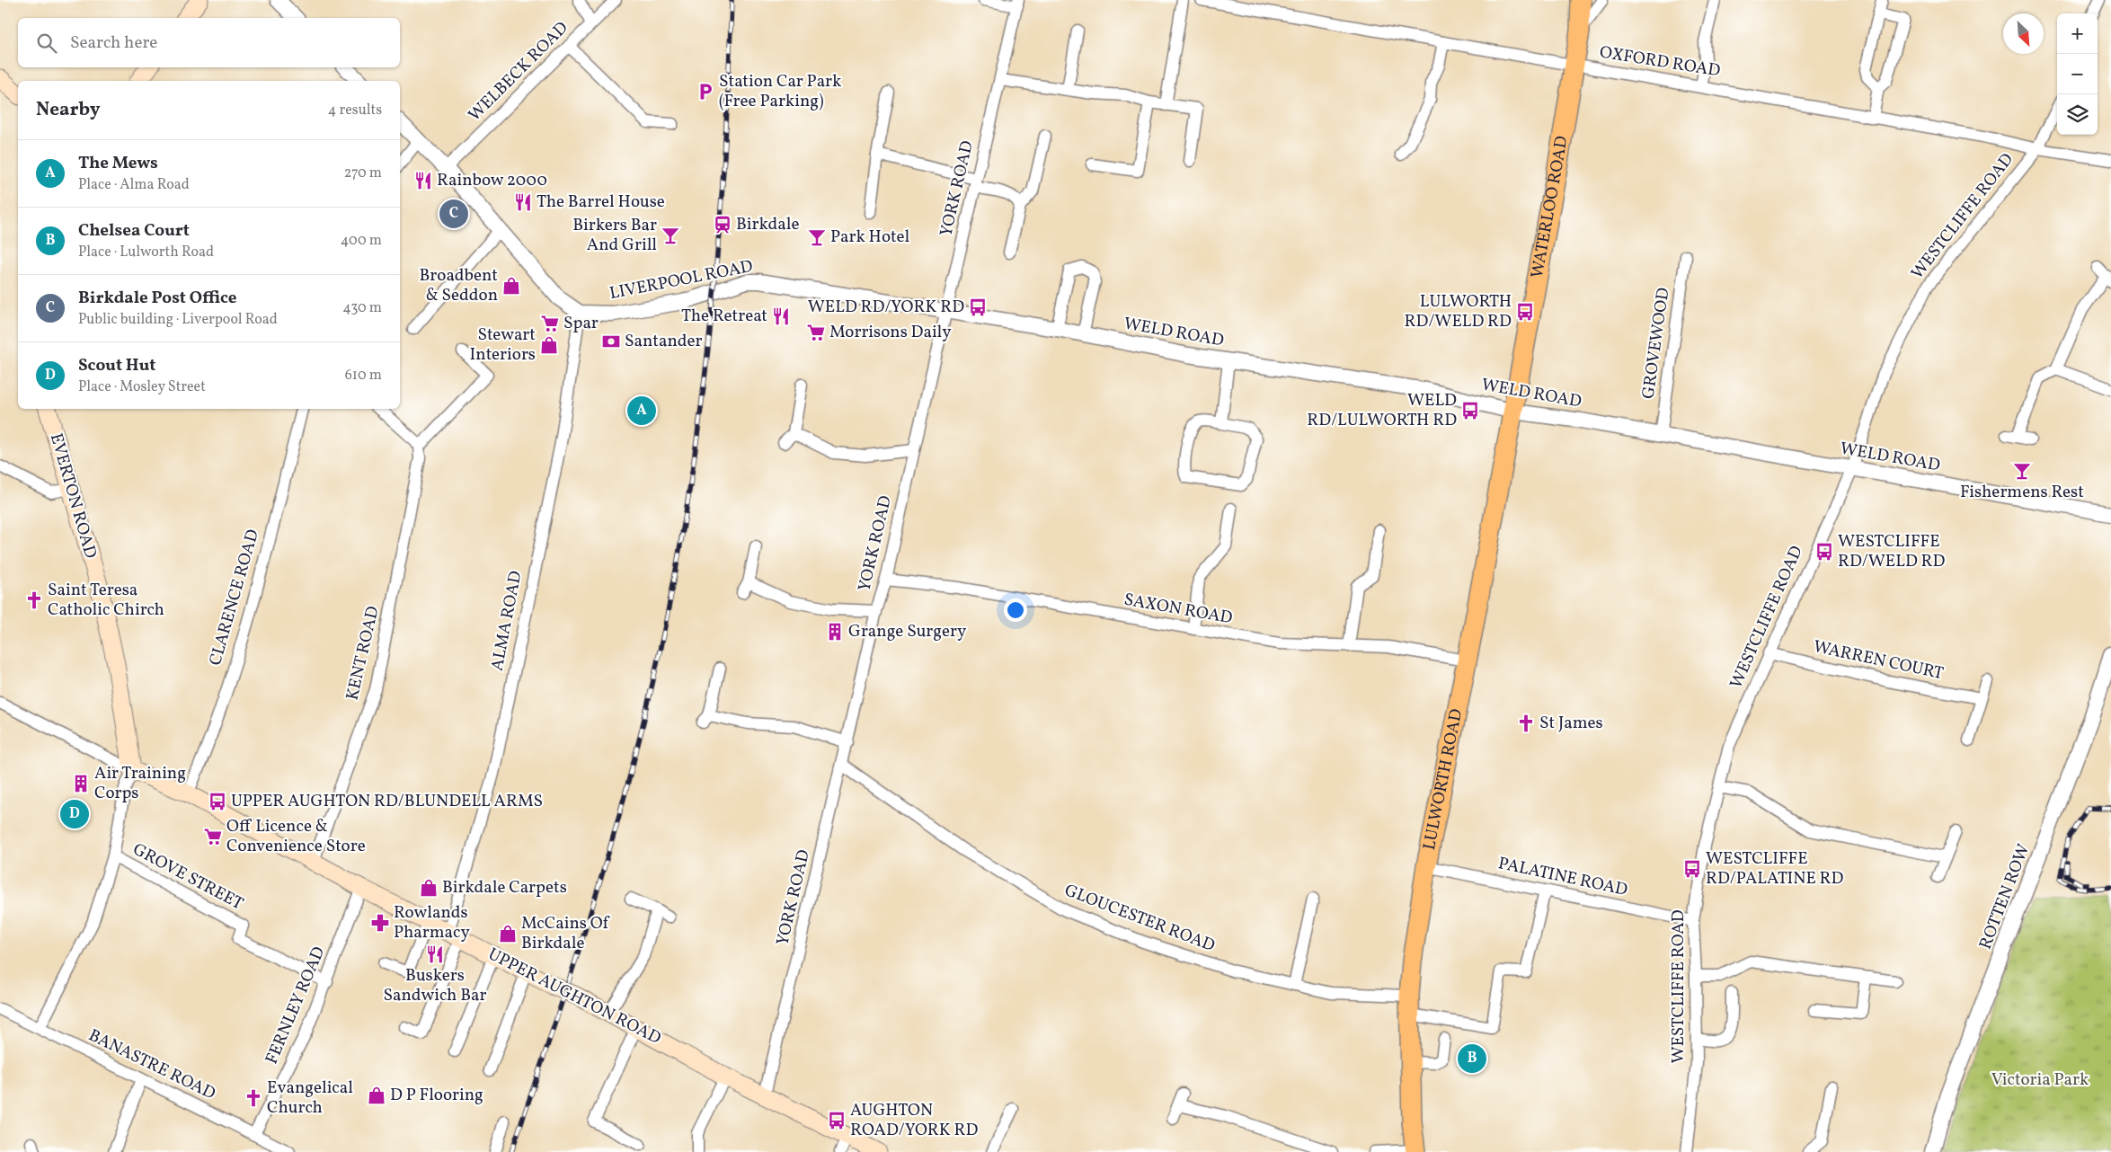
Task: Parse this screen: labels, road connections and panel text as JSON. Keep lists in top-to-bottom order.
{
  "streets": {
    "highway": ["WATERLOO ROAD", "LULWORTH ROAD"],
    "main road": ["EVERTON ROAD", "UPPER AUGHTON ROAD"],
    "street": [
      "OXFORD ROAD",
      "WELBECK ROAD",
      "YORK ROAD",
      "WESTCLIFFE ROAD",
      "LIVERPOOL ROAD",
      "WELD ROAD",
      "GROVEWOOD",
      "CLARENCE ROAD",
      "SAXON ROAD",
      "ALMA ROAD",
      "KENT ROAD",
      "WARREN COURT",
      "GROVE STREET",
      "PALATINE ROAD",
      "ROTTEN ROW",
      "GLOUCESTER ROAD",
      "FERNLEY ROAD",
      "BANASTRE ROAD"
    ]
  },
  "crossings": [
    ["OXFORD ROAD", "WATERLOO ROAD"],
    ["OXFORD ROAD", "WESTCLIFFE ROAD"],
    ["YORK ROAD", "LIVERPOOL ROAD"],
    ["YORK ROAD", "WELD ROAD"],
    ["YORK ROAD", "SAXON ROAD"],
    ["YORK ROAD", "GLOUCESTER ROAD"],
    ["YORK ROAD", "UPPER AUGHTON ROAD"],
    ["WATERLOO ROAD", "WELD ROAD"],
    ["WATERLOO ROAD", "LULWORTH ROAD"],
    ["WESTCLIFFE ROAD", "WELD ROAD"],
    ["WESTCLIFFE ROAD", "WARREN COURT"],
    ["WESTCLIFFE ROAD", "PALATINE ROAD"],
    ["LIVERPOOL ROAD", "WELD ROAD"],
    ["LIVERPOOL ROAD", "ALMA ROAD"],
    ["WELD ROAD", "GROVEWOOD"],
    ["WELD ROAD", "LULWORTH ROAD"],
    ["EVERTON ROAD", "UPPER AUGHTON ROAD"],
    ["CLARENCE ROAD", "UPPER AUGHTON ROAD"],
    ["SAXON ROAD", "LULWORTH ROAD"],
    ["ALMA ROAD", "UPPER AUGHTON ROAD"],
    ["KENT ROAD", "UPPER AUGHTON ROAD"],
    ["LULWORTH ROAD", "PALATINE ROAD"],
    ["LULWORTH ROAD", "GLOUCESTER ROAD"],
    ["GROVE STREET", "FERNLEY ROAD"],
    ["UPPER AUGHTON ROAD", "FERNLEY ROAD"],
    ["FERNLEY ROAD", "BANASTRE ROAD"]
  ],
  "parks": ["Victoria Park"],
  "places": {
    "parking": ["Station Car Park (Free Parking)"],
    "restaurant": [
      "Rainbow 2000",
      "The Barrel House",
      "The Retreat",
      "Buskers Sandwich Bar"
    ],
    "station": ["Birkdale"],
    "bar": ["Birkers Bar And Grill", "Park Hotel", "Fishermens Rest"],
    "shop": [
      "Broadbent & Seddon",
      "Stewart Interiors",
      "Birkdale Carpets",
      "McCains Of Birkdale",
      "D P Flooring"
    ],
    "bus stop": [
      "WELD RD/YORK RD",
      "LULWORTH RD/WELD RD",
      "WELD RD/LULWORTH RD",
      "WESTCLIFFE RD/WELD RD",
      "UPPER AUGHTON RD/BLUNDELL ARMS",
      "WESTCLIFFE RD/PALATINE RD",
      "AUGHTON ROAD/YORK RD"
    ],
    "supermarket": ["Spar", "Morrisons Daily", "Off Licence & Convenience Store"],
    "bank": ["Santander"],
    "church": ["Saint Teresa Catholic Chirch", "St James", "Evangelical Church"],
    "building": ["Grange Surgery", "Air Training Corps"],
    "pharmacy": ["Rowlands Pharmacy"]
  },
  "north": "bottom right",
  "page": {
    "map_buttons": ["+", "−"],
    "search": "Search here",
    "heading": ["Nearby", "4 results"],
    "list": [
      {
        "mark": "A",
        "name": "The Mews",
        "note": "Place · Alma Road",
        "value": "270 m"
      },
      {
        "mark": "B",
        "name": "Chelsea Court",
        "note": "Place · Lulworth Road",
        "value": "400 m"
      },
      {
        "mark": "C",
        "name": "Birkdale Post Office",
        "note": "Public building · Liverpool Road",
        "value": "430 m"
      },
      {
        "mark": "D",
        "name": "Scout Hut",
        "note": "Place · Mosley Street",
        "value": "610 m"
      }
    ],
    "pins": [
      "C",
      "A",
      "D",
      "B"
    ]
  }
}
